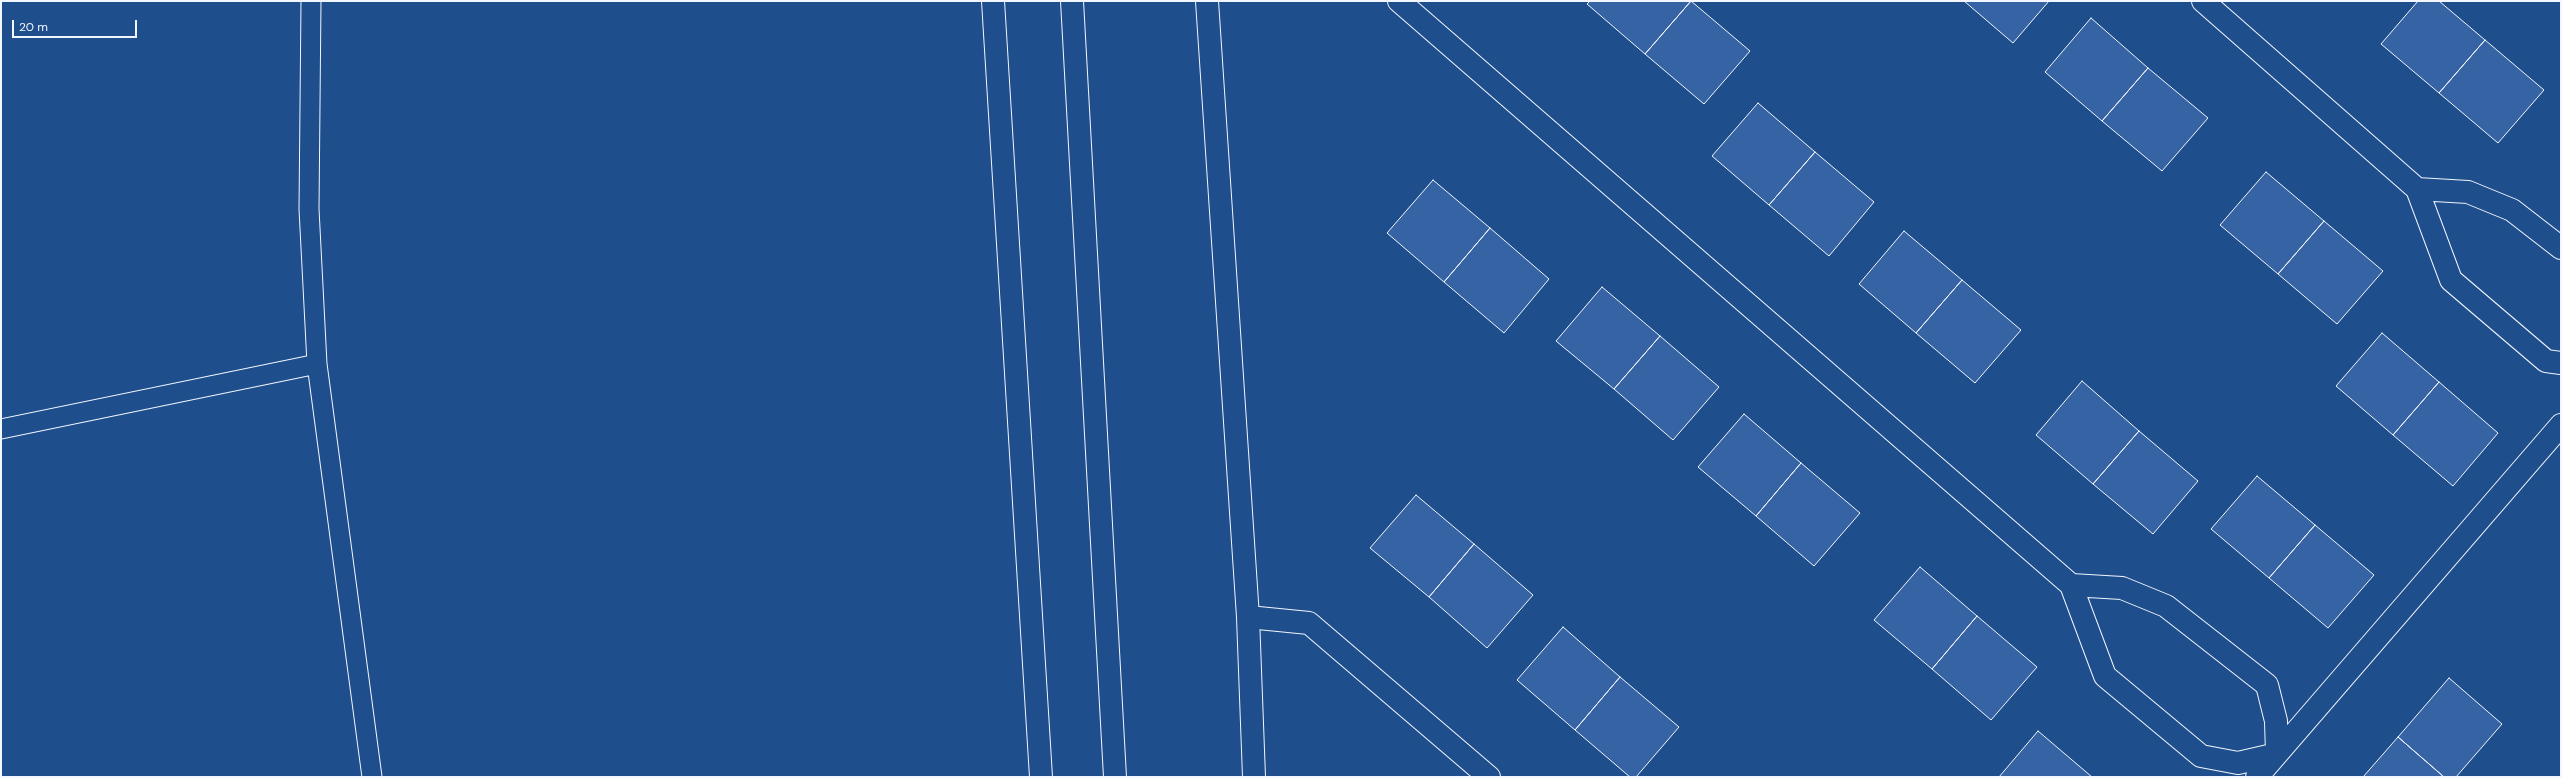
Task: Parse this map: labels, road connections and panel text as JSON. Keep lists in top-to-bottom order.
{
  "scale_bar": "20 m"
}
